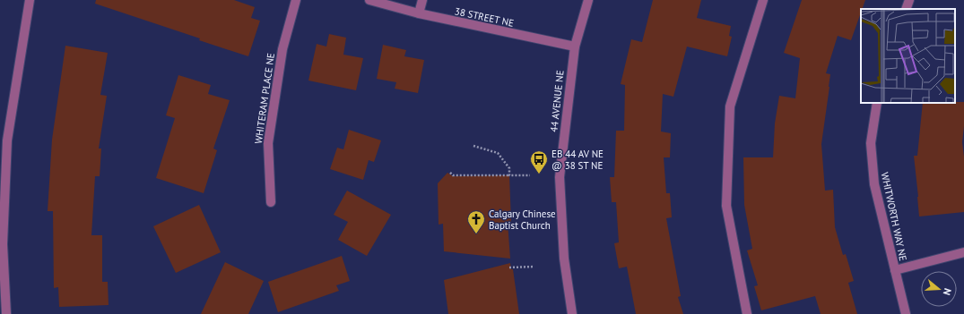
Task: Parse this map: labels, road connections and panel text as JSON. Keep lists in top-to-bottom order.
{
  "streets": {
    "street": [
      "38 STREET NE",
      "WHITERAM PLACE NE",
      "44 AVENUE NE",
      "WHITWORTH WAY NE"
    ]
  },
  "crossings": [
    ["38 STREET NE", "44 AVENUE NE"]
  ],
  "places": {
    "bus stop": ["EB 44 AV NE @ 38 ST NE"],
    "church": ["Calgary Chinese Baptist Church"]
  },
  "north": "right"
}
